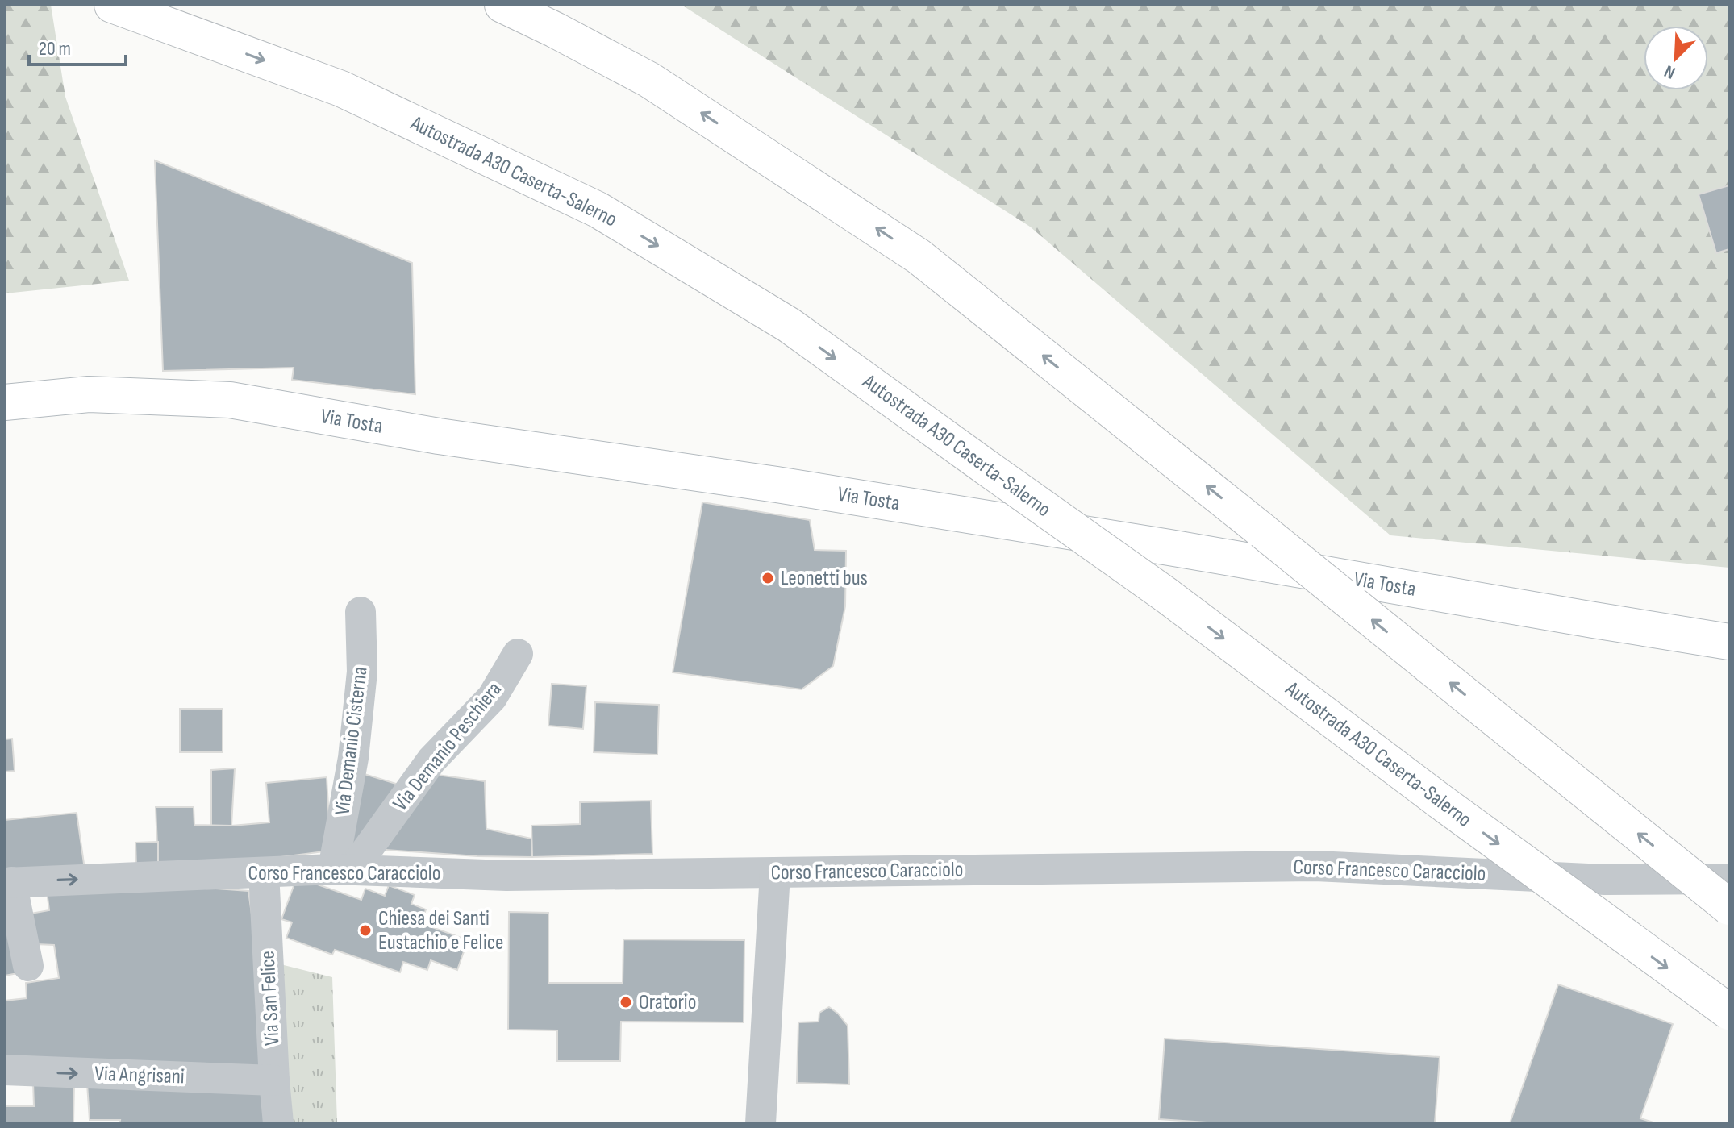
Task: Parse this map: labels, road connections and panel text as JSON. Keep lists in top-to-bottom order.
{
  "streets": {
    "main road": ["Autostrada A30 Caserta-Salerno", "Via Tosta"],
    "street": [
      "Via Demanio Cisterna",
      "Via Demanio Peschiera",
      "Corso Francesco Caracciolo",
      "Via San Felice",
      "Via Angrisani"
    ]
  },
  "crossings": [
    ["Via Demanio Cisterna", "Via Demanio Peschiera"],
    ["Via Demanio Cisterna", "Corso Francesco Caracciolo"],
    ["Via Demanio Peschiera", "Corso Francesco Caracciolo"],
    ["Corso Francesco Caracciolo", "Via San Felice"],
    ["Via San Felice", "Via Angrisani"]
  ],
  "one_way": ["Via Angrisani"],
  "places": ["Leonetti bus", "Chiesa dei Santi Eustachio e Felice", "Oratorio"],
  "scale_bar": "20 m",
  "north": "bottom left"
}
